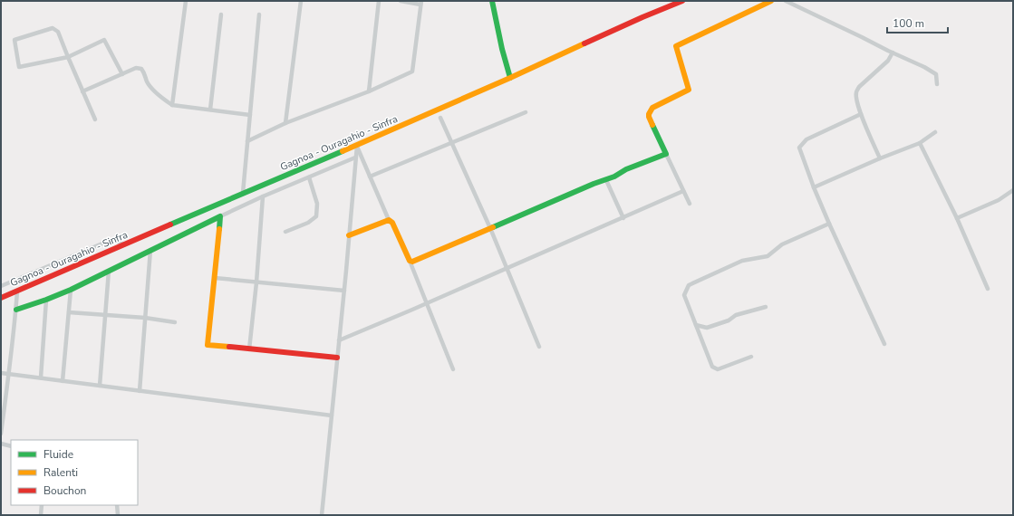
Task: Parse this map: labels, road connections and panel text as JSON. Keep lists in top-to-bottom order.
{
  "streets": {
    "street": ["Gagnoa - Ouragahio - Sinfra"]
  },
  "legend": ["Fluide", "Ralenti", "Bouchon"],
  "scale_bar": "100 m"
}
